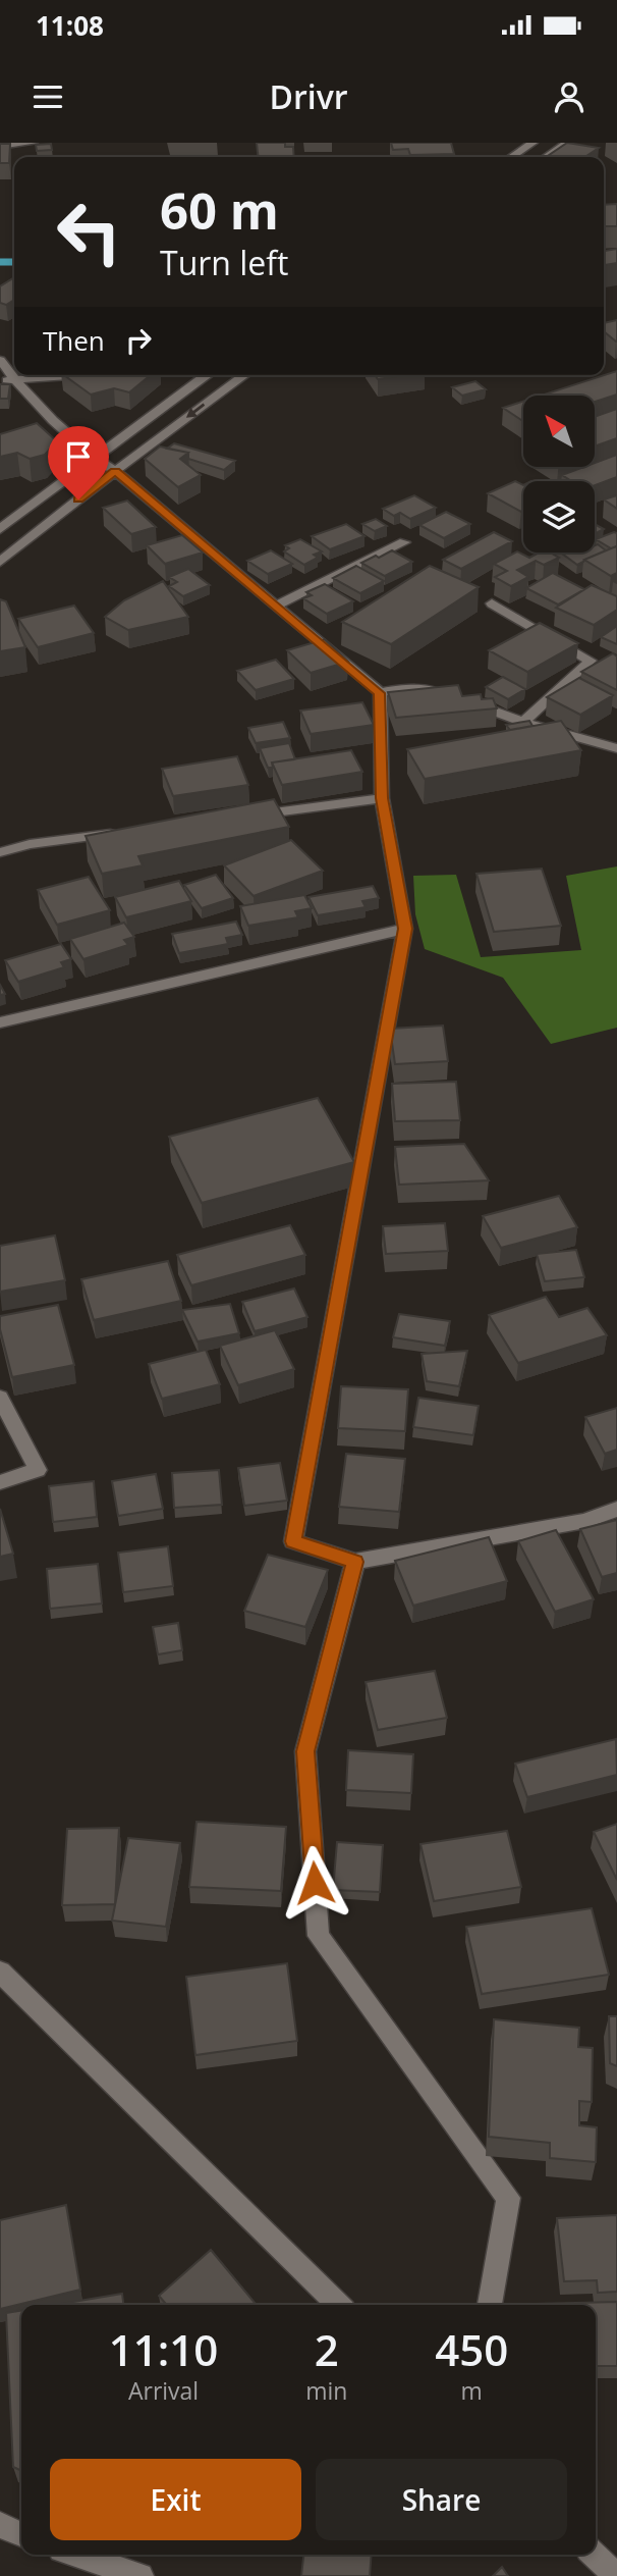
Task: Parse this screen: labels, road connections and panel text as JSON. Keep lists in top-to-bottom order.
{
  "north": "top left",
  "page": {
    "status": "11:08",
    "header": "Drivr",
    "turn": ["60 m", "Turn left"],
    "then": "Then",
    "eta": [
      "11:10",
      "Arrival",
      "2",
      "min",
      "450",
      "m"
    ],
    "buttons": ["Exit", "Share"]
  }
}
